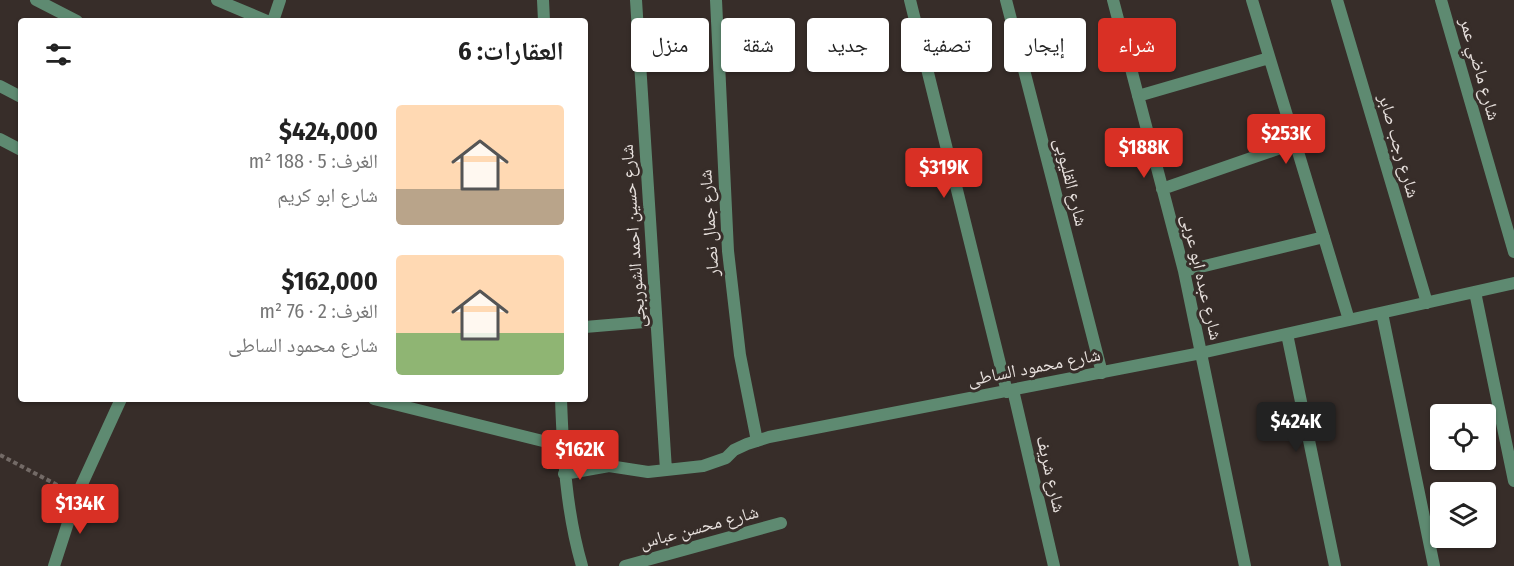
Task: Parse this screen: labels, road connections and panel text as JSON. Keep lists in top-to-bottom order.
{
  "streets": {
    "street": [
      "شارع ماضي عمر",
      "شارع رجب صابر",
      "شارع القليوبى",
      "شارع جمال نصار",
      "شارع حسين احمد الشوربجى",
      "شارع عبده ابو عربى",
      "شارع محمود الساطى",
      "شارع شريف",
      "شارع محسن عباس"
    ]
  },
  "crossings": [
    ["شارع رجب صابر", "شارع محمود الساطى"],
    ["شارع القليوبى", "شارع محمود الساطى"],
    ["شارع جمال نصار", "شارع محمود الساطى"],
    ["شارع حسين احمد الشوربجى", "شارع محمود الساطى"],
    ["شارع عبده ابو عربى", "شارع محمود الساطى"],
    ["شارع محمود الساطى", "شارع شريف"]
  ],
  "page": {
    "chip": [
      "شراء",
      "إيجار",
      "تصفية",
      "جديد",
      "شقة",
      "منزل"
    ],
    "heading": "العقارات: 6",
    "list": [
      {
        "name": "$424,000",
        "note": "الغرف: 5 · 188 m² · شارع ابو كريم"
      },
      {
        "name": "$162,000",
        "note": "الغرف: 2 · 76 m² · شارع محمود الساطى"
      }
    ],
    "price": [
      "$253K",
      "$188K",
      "$319K",
      "$424K",
      "$162K",
      "$134K"
    ]
  }
}
